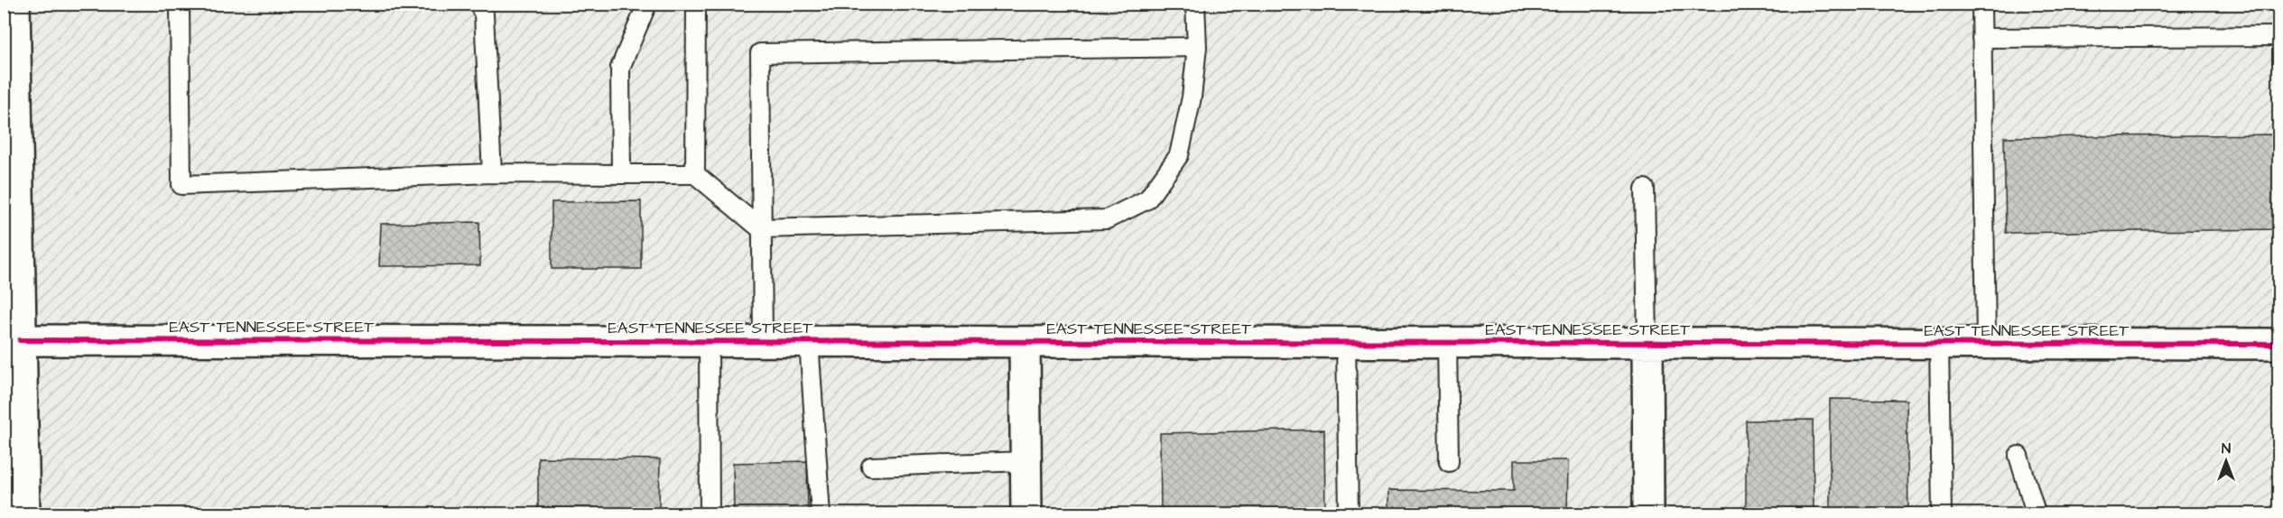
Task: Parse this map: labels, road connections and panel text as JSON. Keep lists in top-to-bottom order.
{
  "streets": {
    "street": ["EAST TENNESSEE STREET"]
  },
  "north": "top"
}
